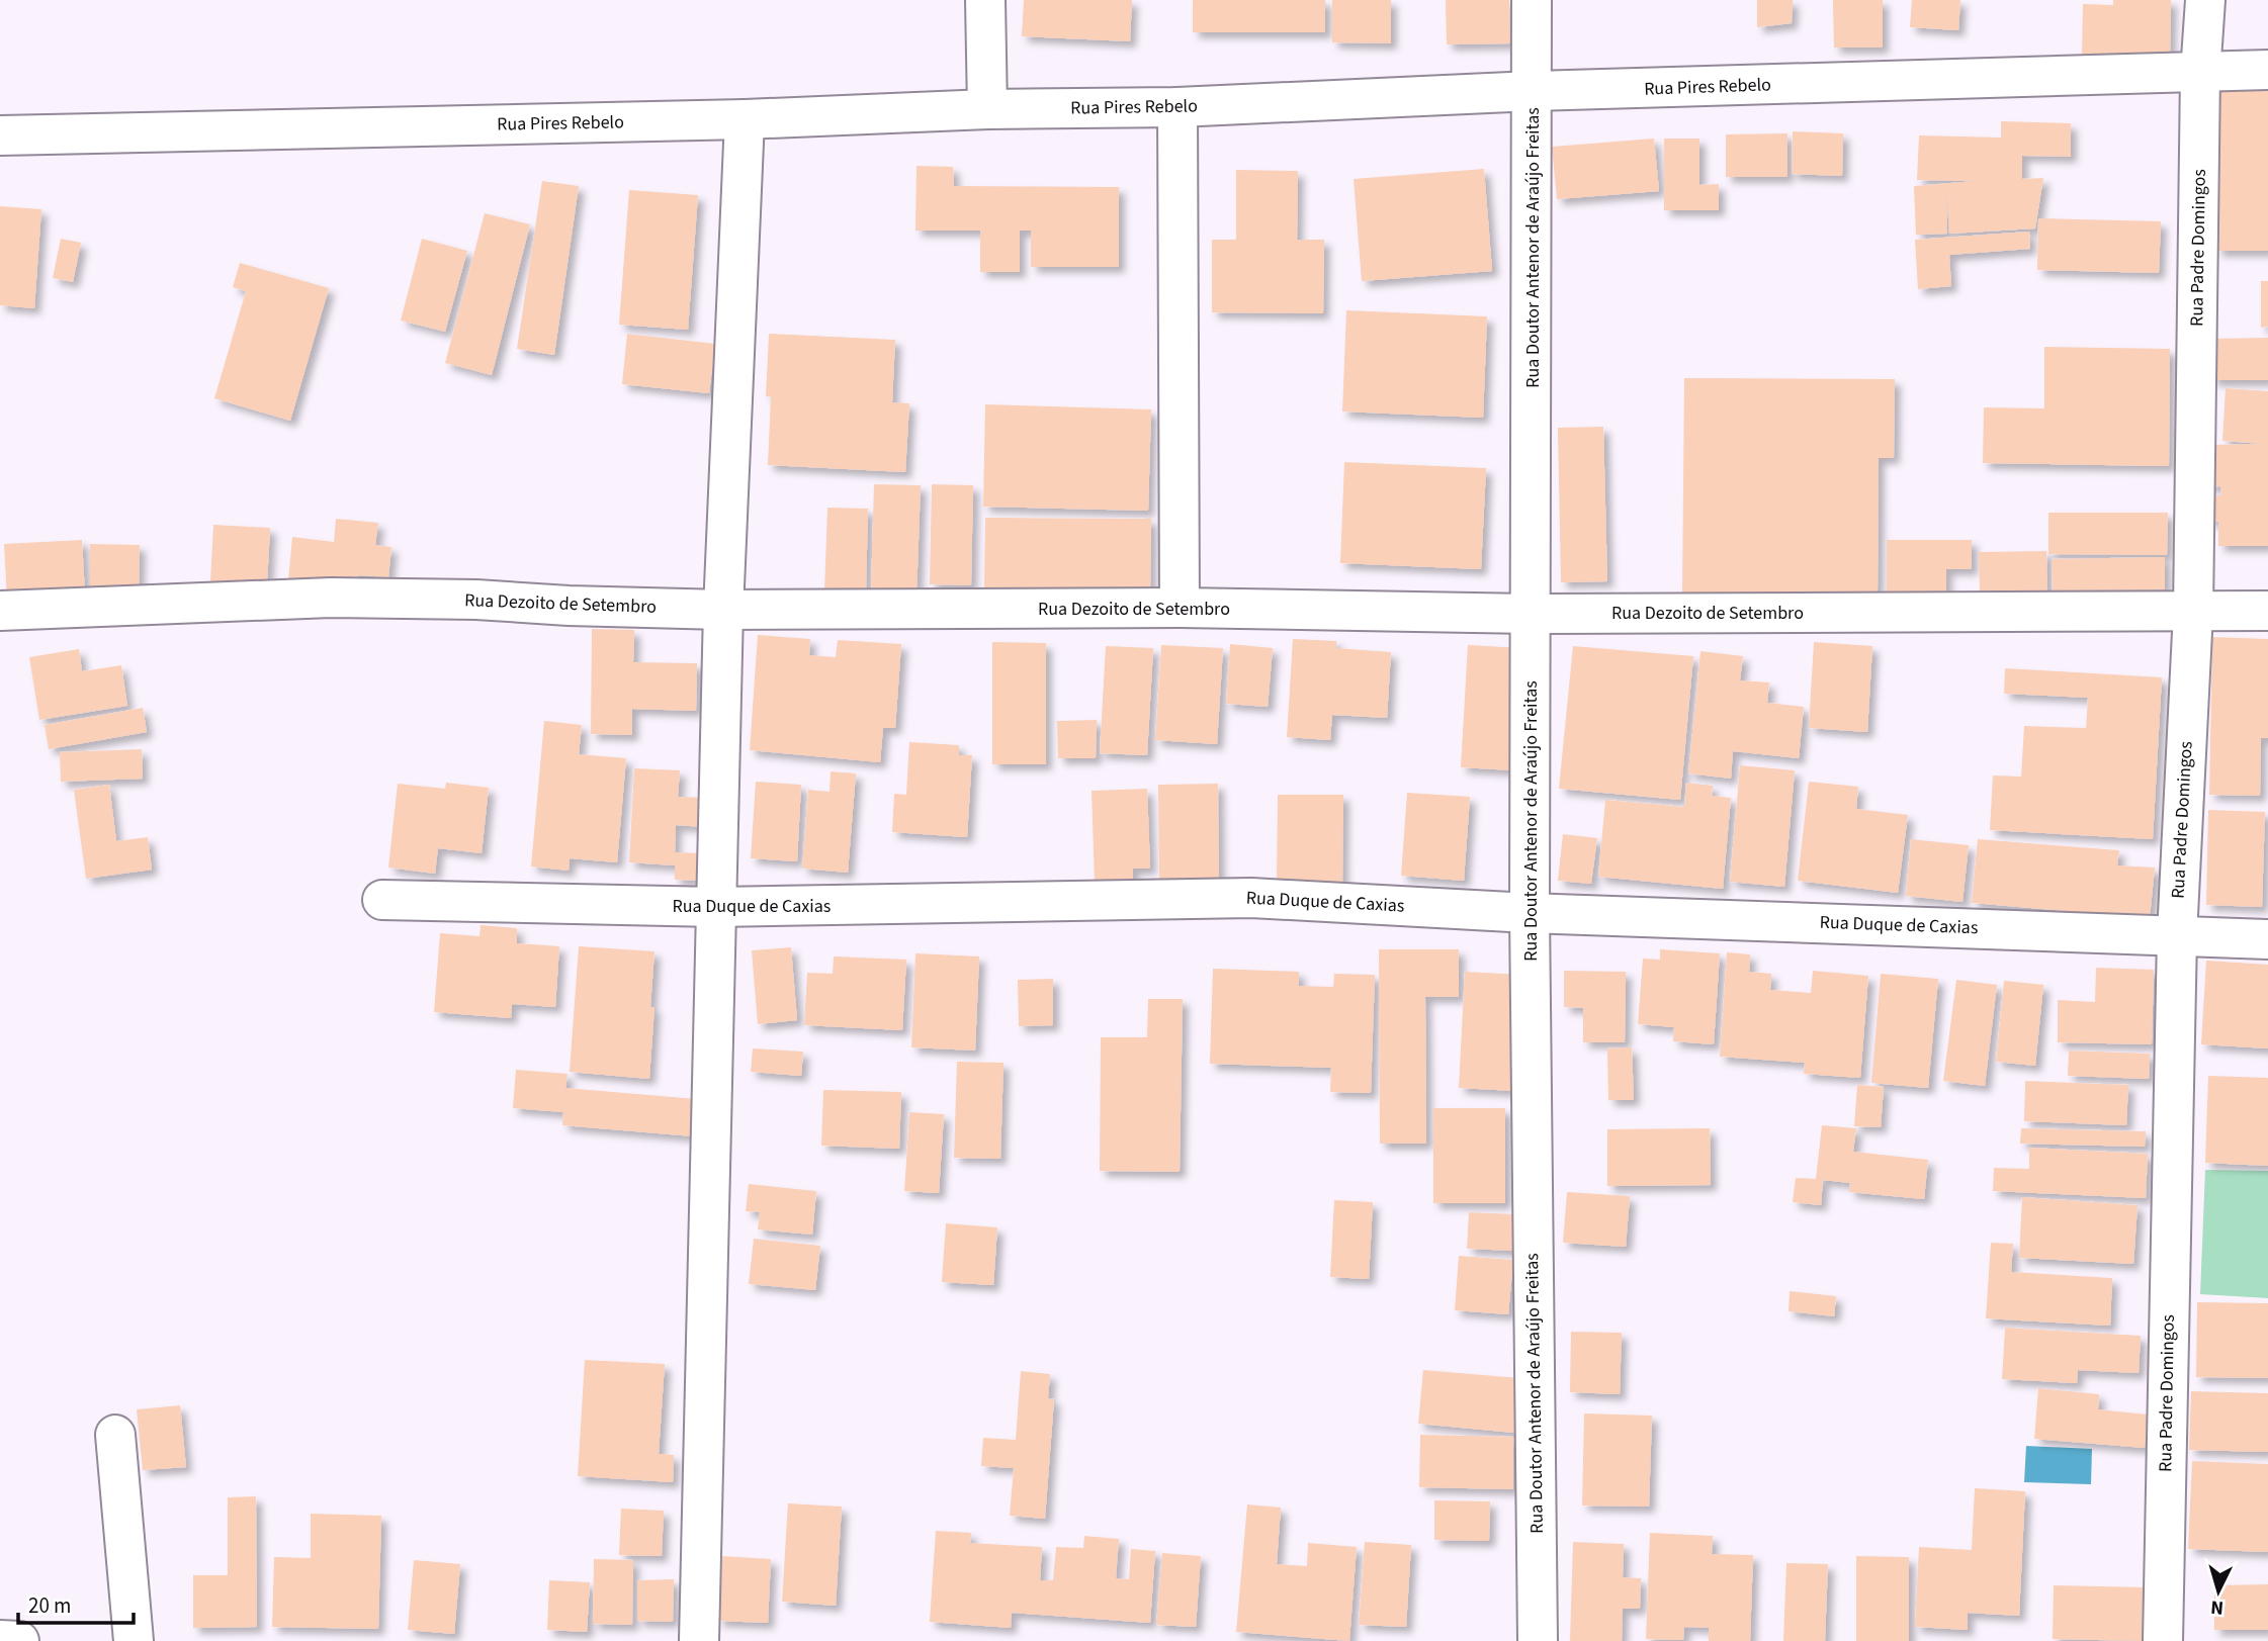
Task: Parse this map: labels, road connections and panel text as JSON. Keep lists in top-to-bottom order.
{
  "streets": {
    "street": [
      "Rua Pires Rebelo",
      "Rua Doutor Antenor de Araújo Freitas",
      "Rua Padre Domingos",
      "Rua Dezoito de Setembro",
      "Rua Duque de Caxias"
    ]
  },
  "crossings": [
    ["Rua Pires Rebelo", "Rua Doutor Antenor de Araújo Freitas"],
    ["Rua Pires Rebelo", "Rua Padre Domingos"],
    ["Rua Doutor Antenor de Araújo Freitas", "Rua Dezoito de Setembro"],
    ["Rua Doutor Antenor de Araújo Freitas", "Rua Duque de Caxias"],
    ["Rua Padre Domingos", "Rua Dezoito de Setembro"],
    ["Rua Padre Domingos", "Rua Duque de Caxias"]
  ],
  "scale_bar": "20 m",
  "north": "bottom"
}
